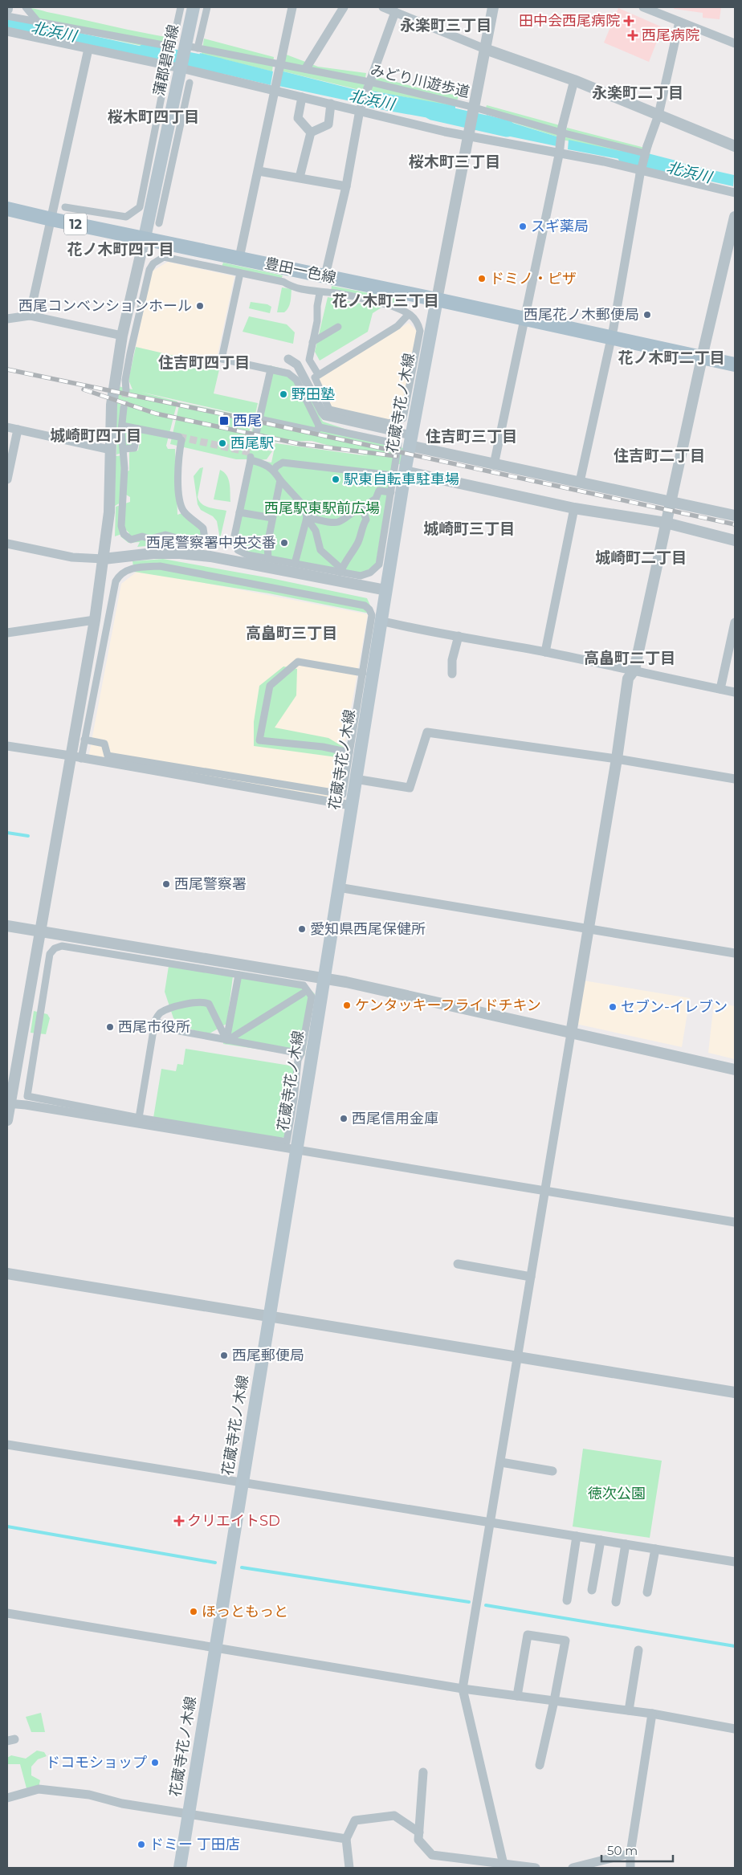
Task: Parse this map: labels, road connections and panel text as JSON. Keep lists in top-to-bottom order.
{
  "streets": {
    "main road": [
      "蒲郡碧南線",
      "12",
      "豊田一色線",
      "花蔵寺花ノ木線"
    ],
    "street": ["みどり川遊歩道"]
  },
  "crossings": [
    ["蒲郡碧南線", "みどり川遊歩道"],
    ["蒲郡碧南線", "豊田一色線"],
    ["豊田一色線", "花蔵寺花ノ木線"]
  ],
  "districts": [
    "永楽町三丁目",
    "永楽町二丁目",
    "桜木町四丁目",
    "桜木町三丁目",
    "花ノ木町四丁目",
    "花ノ木町三丁目",
    "花ノ木町二丁目",
    "住吉町四丁目",
    "城崎町四丁目",
    "住吉町三丁目",
    "住吉町二丁目",
    "城崎町三丁目",
    "城崎町二丁目",
    "高畠町三丁目",
    "高畠町二丁目"
  ],
  "water": ["北浜川"],
  "parks": ["西尾駅東駅前広場", "徳次公園"],
  "places": {
    "health": ["田中会西尾病院", "西尾病院", "クリエイトSD"],
    "other": [
      "スギ薬局",
      "ドミノ・ピザ",
      "西尾コンベンションホール",
      "西尾花ノ木郵便局",
      "野田塾",
      "西尾駅",
      "駅東自転車駐車場",
      "西尾警察署中央交番",
      "西尾警察署",
      "愛知県西尾保健所",
      "ケンタッキーフライドチキン",
      "セブン-イレブン",
      "西尾市役所",
      "西尾信用金庫",
      "西尾郵便局",
      "ほっともっと",
      "ドコモショップ",
      "ドミー 丁田店"
    ],
    "transit": ["西尾"]
  },
  "scale_bar": "50 m"
}
